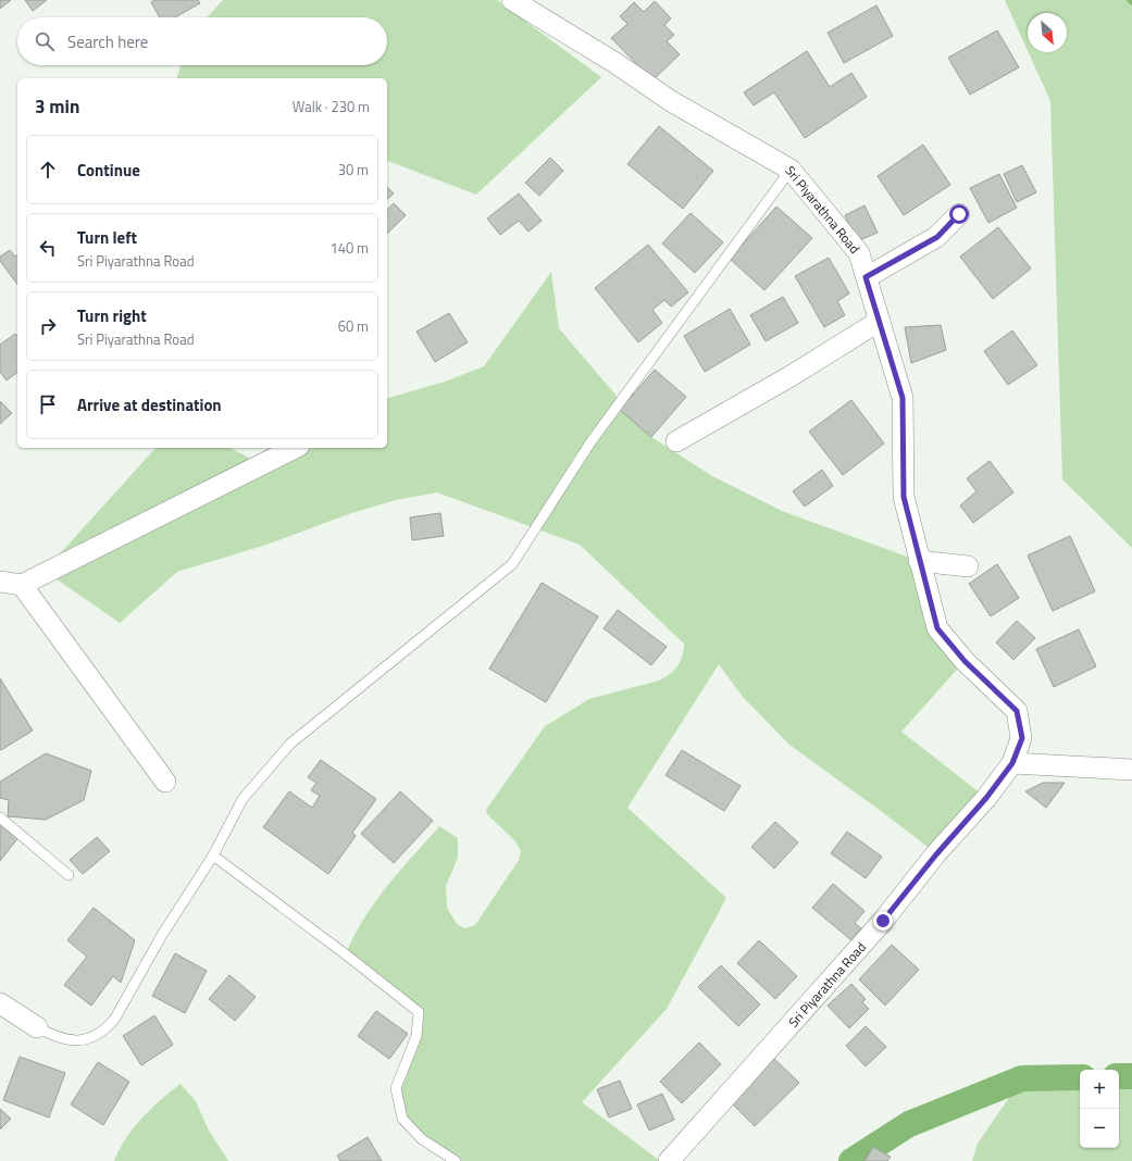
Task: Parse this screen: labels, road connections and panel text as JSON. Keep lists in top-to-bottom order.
{
  "streets": {
    "street": ["Sri Piyarathna Road"]
  },
  "north": "bottom right",
  "page": {
    "search": "Search here",
    "heading": ["3 min", "Walk · 230 m"],
    "list": [
      ["Continue", "30 m"],
      ["Turn left", "Sri Piyarathna Road", "140 m"],
      ["Turn right", "Sri Piyarathna Road", "60 m"],
      "Arrive at destination"
    ],
    "map_buttons": ["+", "−"]
  }
}
